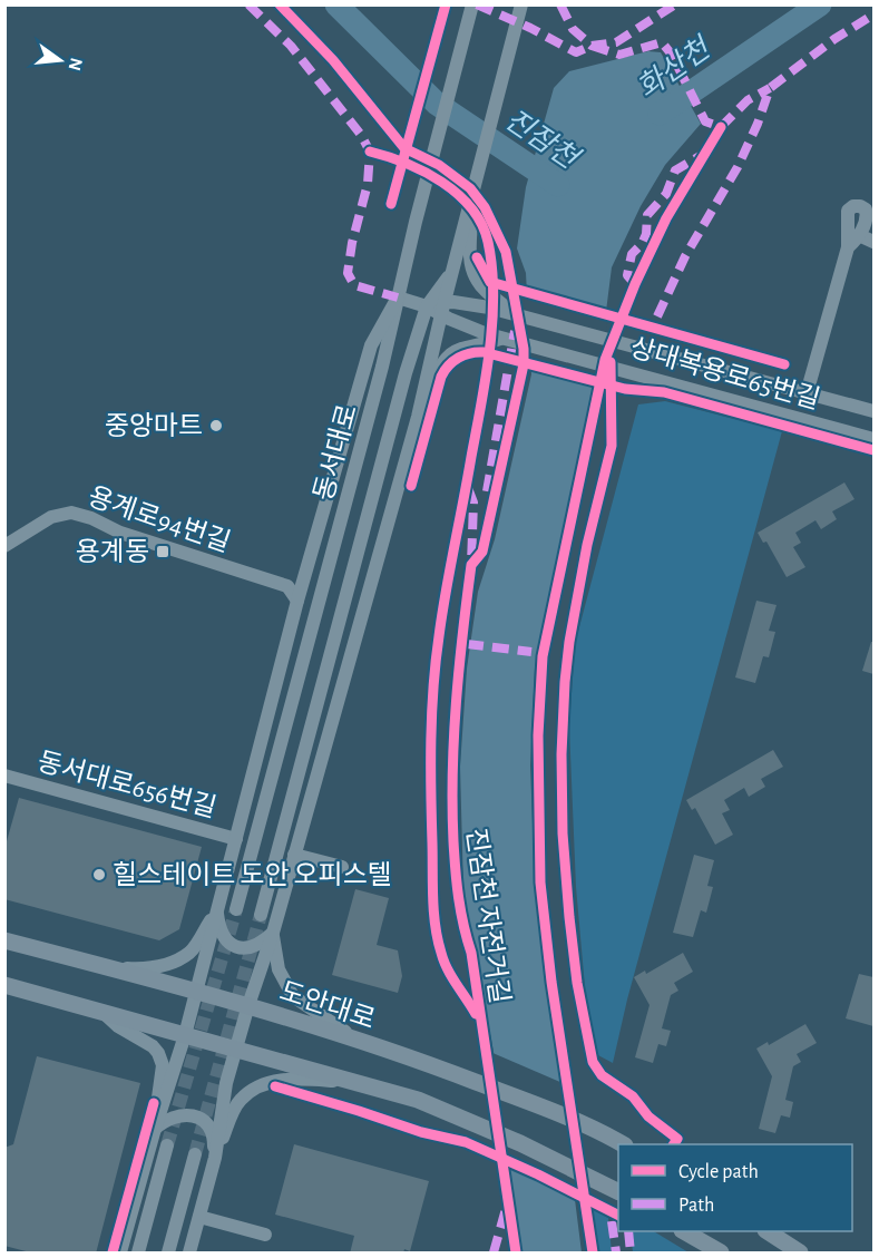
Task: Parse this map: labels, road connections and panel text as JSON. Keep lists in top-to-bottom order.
{
  "streets": {
    "main road": ["도안대로"],
    "street": [
      "상대복용로65번길",
      "동서대로",
      "용계로94번길",
      "동서대로656번길"
    ],
    "cycle path": ["진잠천 자전거길"]
  },
  "crossings": [
    ["상대복용로65번길", "동서대로"]
  ],
  "water": ["화산천", "진잠천"],
  "places": {
    "other": ["중앙마트", "힐스테이트 도안 오피스텔"],
    "transit": ["용계동"]
  },
  "legend": ["Cycle path", "Path"],
  "north": "right"
}
